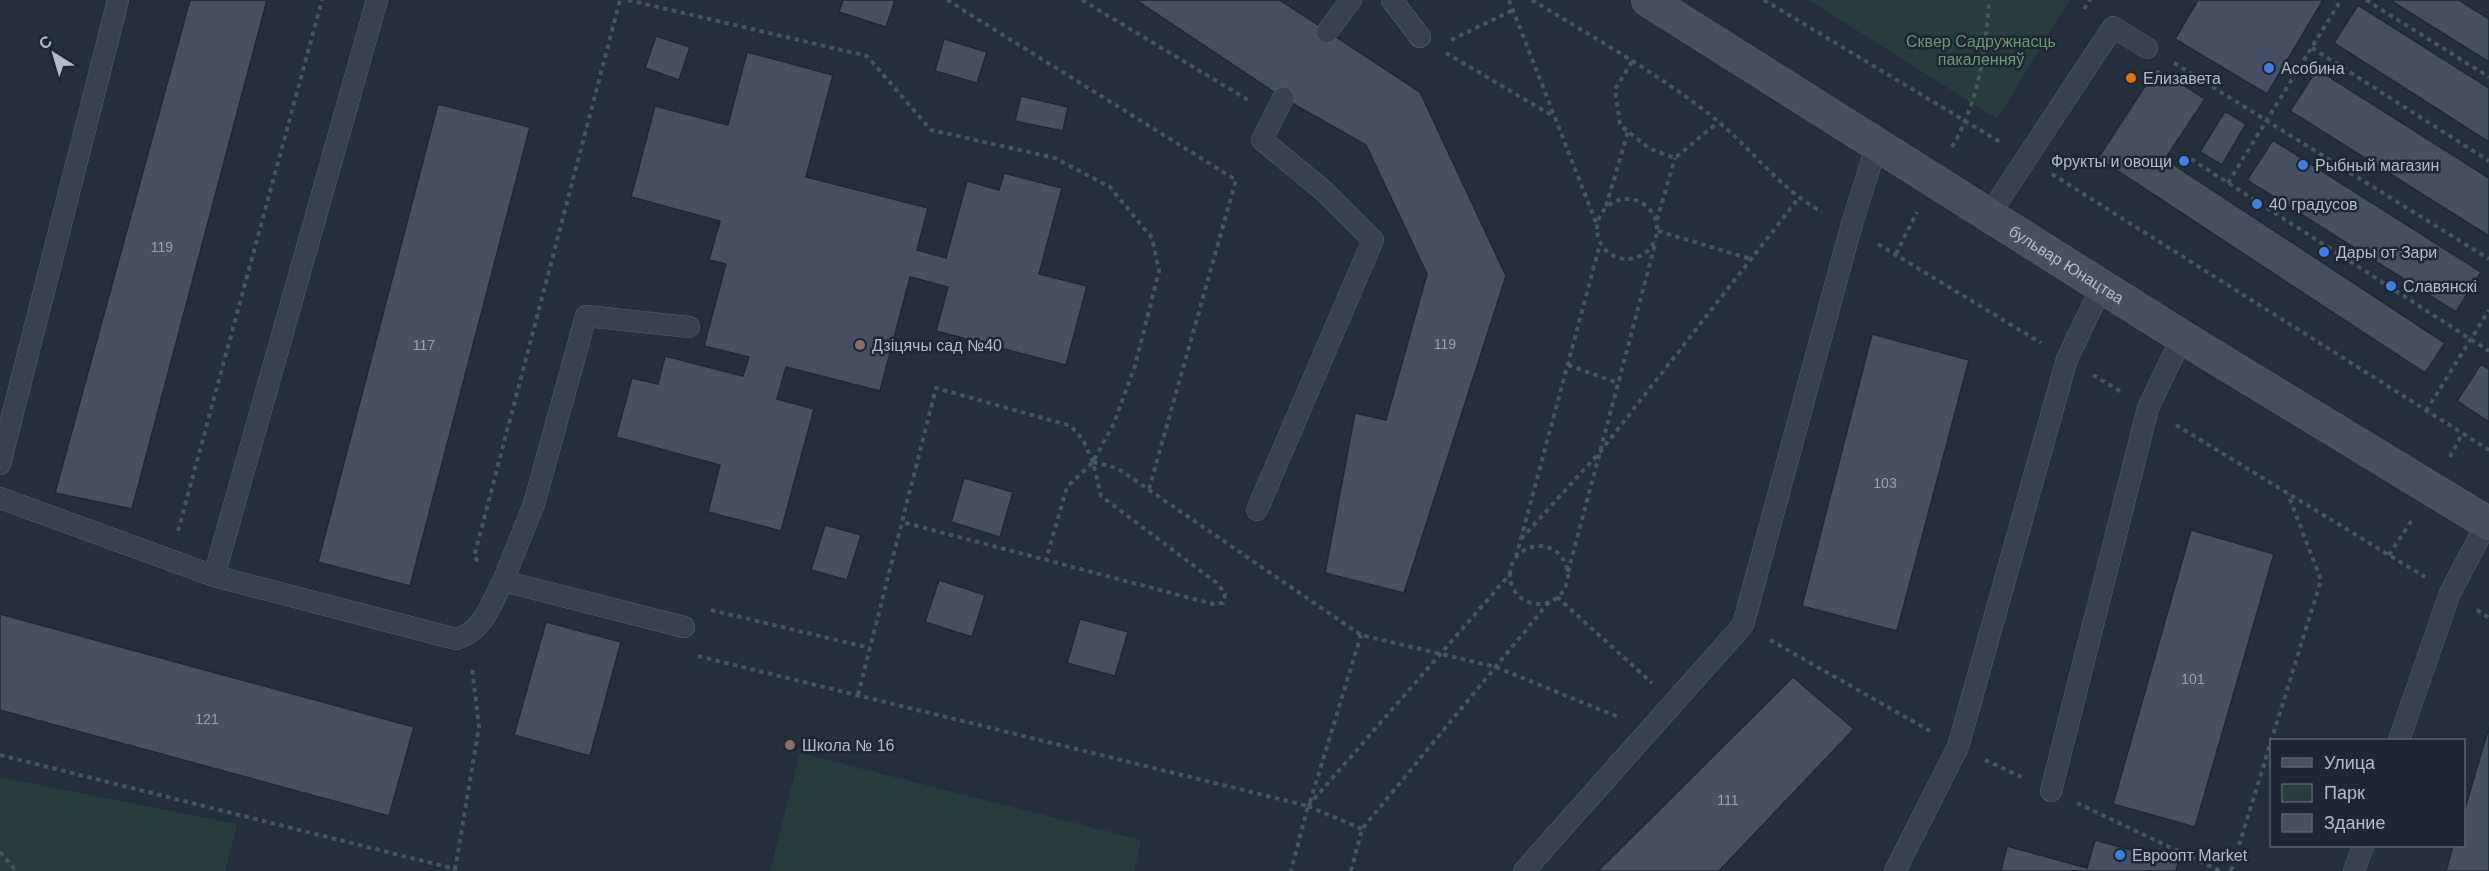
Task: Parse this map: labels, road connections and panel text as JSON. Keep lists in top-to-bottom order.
{
  "streets": {
    "street": ["бульвар Юнацтва"]
  },
  "parks": ["Сквер Садружнасць пакаленняў"],
  "places": [
    "Асобина",
    "Елизавета",
    "Фрукты и овощи",
    "Рыбный магазин",
    "40 градусов",
    "Дары от Зари",
    "Славянскі",
    "Дзіцячы сад №40",
    "Школа № 16",
    "Евроопт Market"
  ],
  "house_numbers": [
    "119",
    "119",
    "117",
    "103",
    "101",
    "121",
    "111"
  ],
  "legend": ["Улица", "Парк", "Здание"],
  "north": "top left"
}
